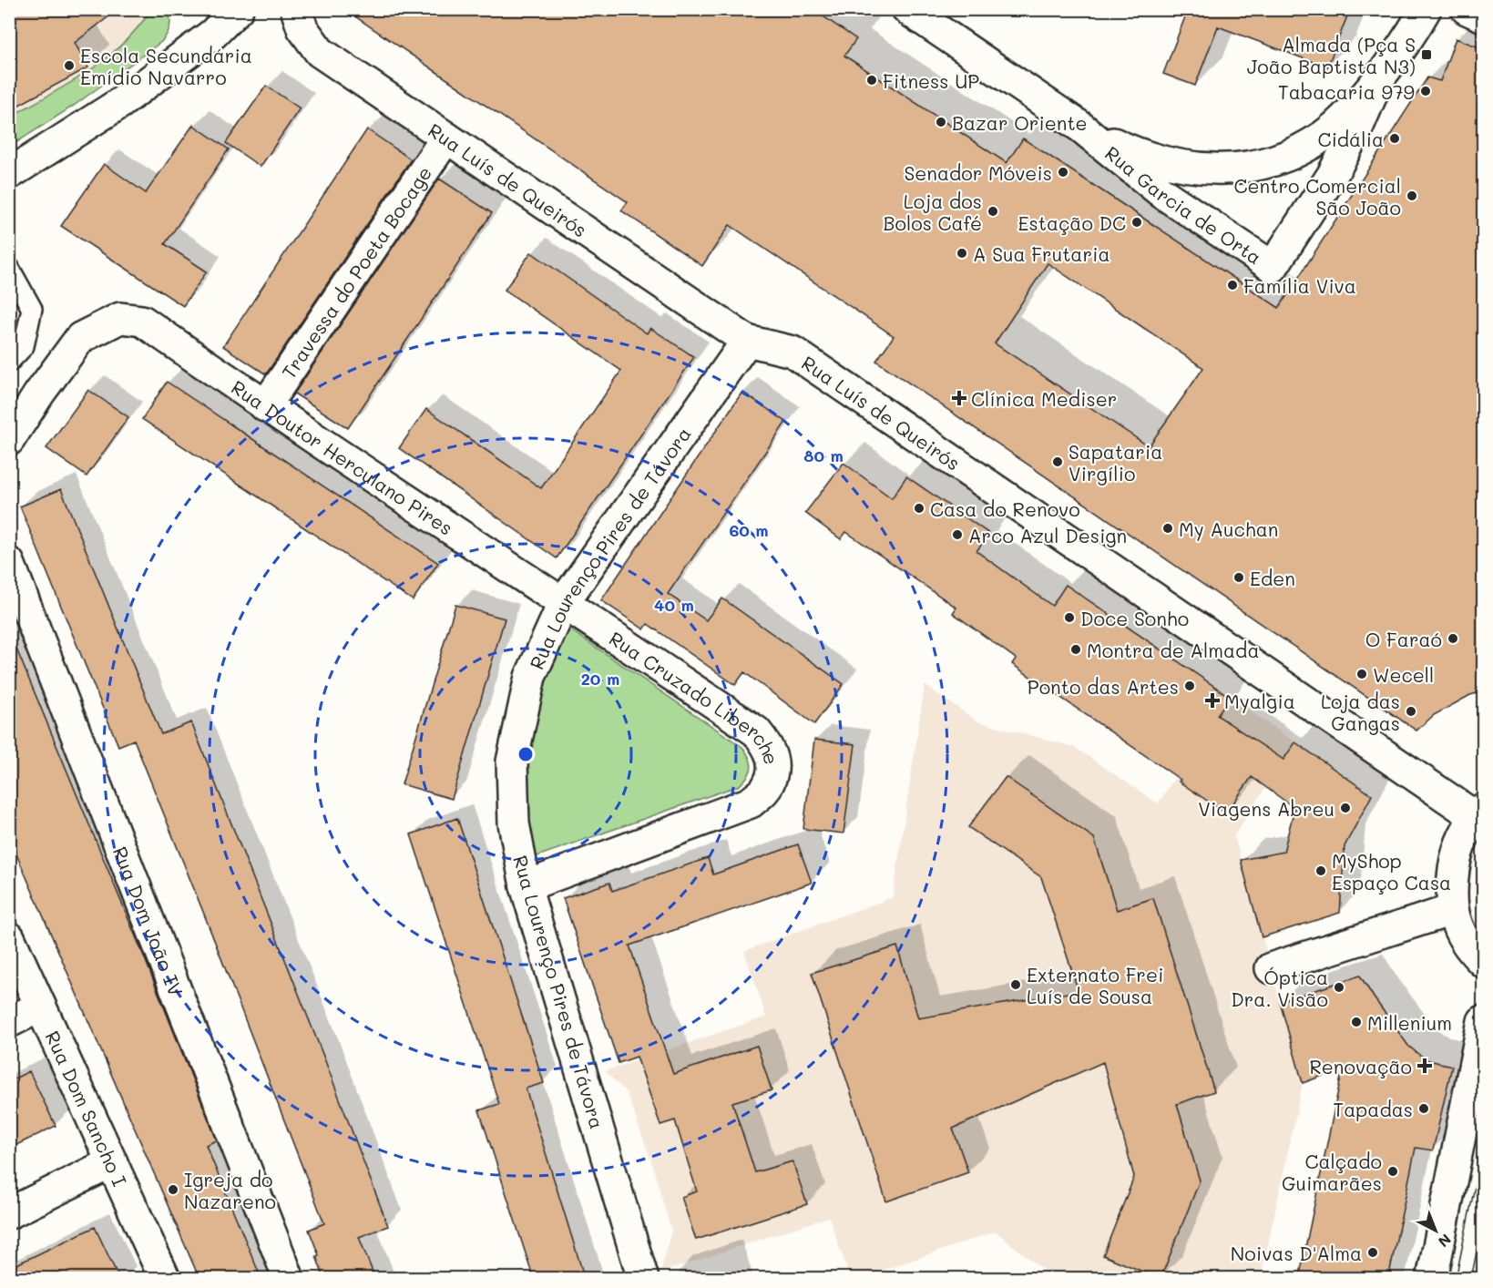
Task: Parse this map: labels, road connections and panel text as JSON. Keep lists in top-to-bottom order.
{
  "streets": {
    "street": [
      "Rua Luís de Queirós",
      "Rua Garcia de Orta",
      "Travessa do Poeta Bocage",
      "Rua Doutor Herculano Pires",
      "Rua Lourenço Pires de Távora",
      "Rua Cruzado Liberche",
      "Rua Dom João IV",
      "Rua Dom Sancho I"
    ]
  },
  "crossings": [
    ["Rua Luís de Queirós", "Travessa do Poeta Bocage"],
    ["Rua Luís de Queirós", "Rua Lourenço Pires de Távora"],
    ["Travessa do Poeta Bocage", "Rua Doutor Herculano Pires"],
    ["Rua Doutor Herculano Pires", "Rua Lourenço Pires de Távora"],
    ["Rua Doutor Herculano Pires", "Rua Cruzado Liberche"],
    ["Rua Lourenço Pires de Távora", "Rua Cruzado Liberche"]
  ],
  "places": {
    "transit": ["Almada (Pça S João Baptista N3)"],
    "other": [
      "Escola Secundária Emídio Navarro",
      "Fitness UP",
      "Tabacaria 979",
      "Bazar Oriente",
      "Cidália",
      "Senador Móveis",
      "Centro Comercial São João",
      "Loja dos Bolos Café",
      "Estação DC",
      "A Sua Frutaria",
      "Família Viva",
      "Sapataria Virgílio",
      "Casa do Renovo",
      "My Auchan",
      "Arco Azul Design",
      "Eden",
      "Doce Sonho",
      "O Faraó",
      "Montra de Almada",
      "Wecell",
      "Ponto das Artes",
      "Loja das Gangas",
      "Viagens Abreu",
      "MyShop Espaço Casa",
      "Externato Frei Luís de Sousa",
      "Óptica Dra. Visão",
      "Millenium",
      "Tapadas",
      "Calçado Guimarães",
      "Igreja do Nazareno",
      "Noivas D'Alma"
    ],
    "health": ["Clínica Mediser", "Myalgia", "Renovação"]
  },
  "north": "bottom right",
  "rings": [
    "80 m",
    "60 m",
    "40 m",
    "20 m"
  ]
}
